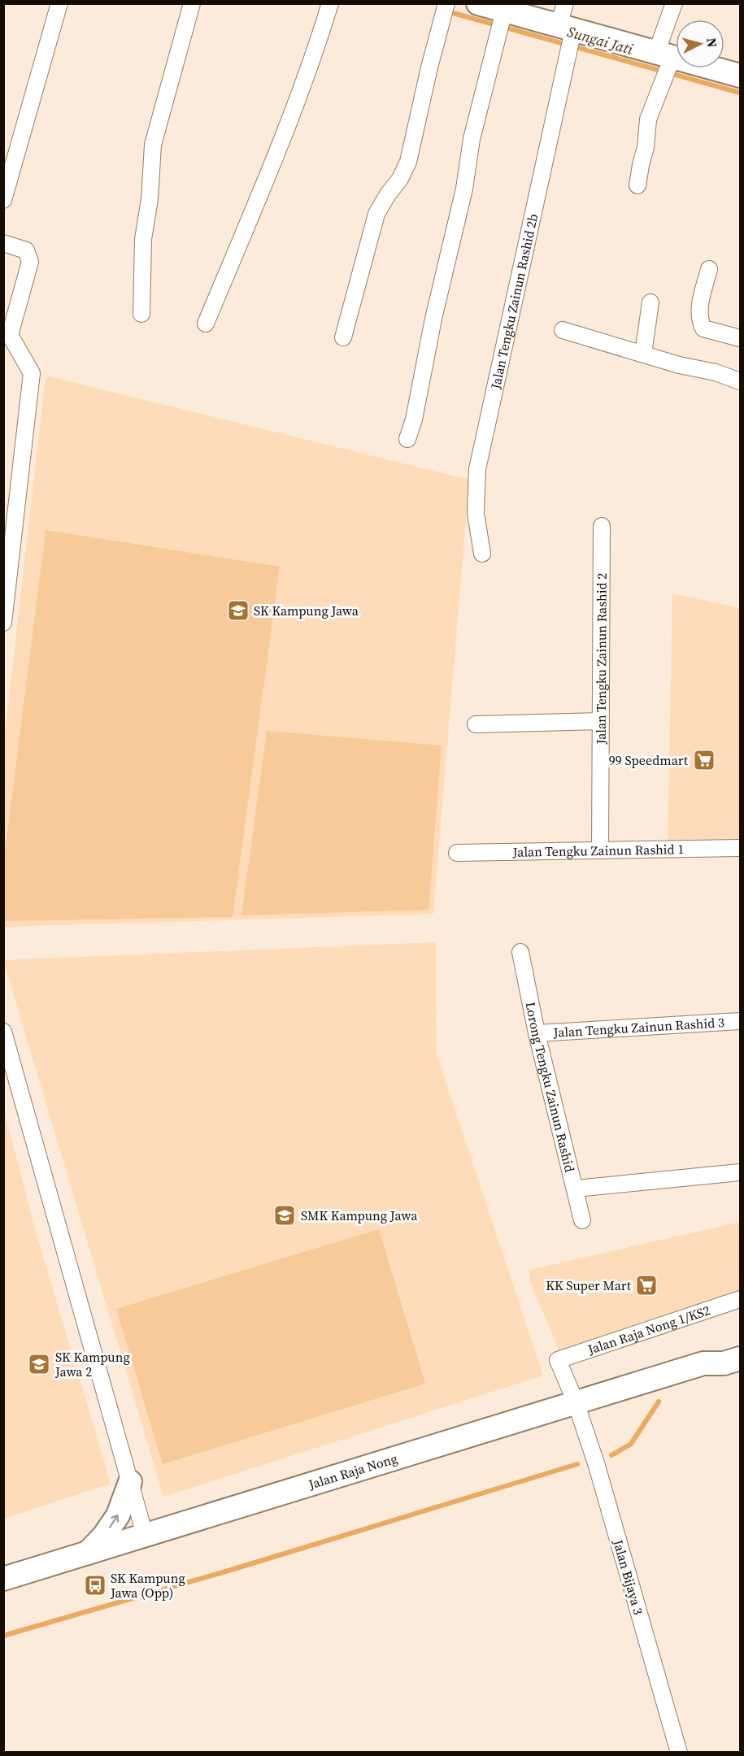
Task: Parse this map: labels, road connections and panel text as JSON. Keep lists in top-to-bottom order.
{
  "streets": {
    "main road": ["Jalan Raja Nong"],
    "street": [
      "Jalan Tengku Zainun Rashid 2b",
      "Jalan Tengku Zainun Rashid 2",
      "Jalan Tengku Zainun Rashid 1",
      "Jalan Tengku Zainun Rashid 3",
      "Lorong Tengku Zainun Rashid",
      "Jalan Raja Nong 1/KS2",
      "Jalan Bijaya 3"
    ]
  },
  "crossings": [
    ["Jalan Tengku Zainun Rashid 2", "Jalan Tengku Zainun Rashid 1"],
    ["Jalan Tengku Zainun Rashid 3", "Lorong Tengku Zainun Rashid"],
    ["Jalan Raja Nong 1/KS2", "Jalan Bijaya 3"],
    ["Jalan Raja Nong", "Jalan Bijaya 3"]
  ],
  "water": ["Sungai Jati"],
  "places": {
    "school or university": ["SK Kampung Jawa", "SMK Kampung Jawa", "SK Kampung Jawa 2"],
    "supermarket": ["99 Speedmart", "KK Super Mart"],
    "bus stop": ["SK Kampung Jawa (Opp)"]
  },
  "north": "right"
}
